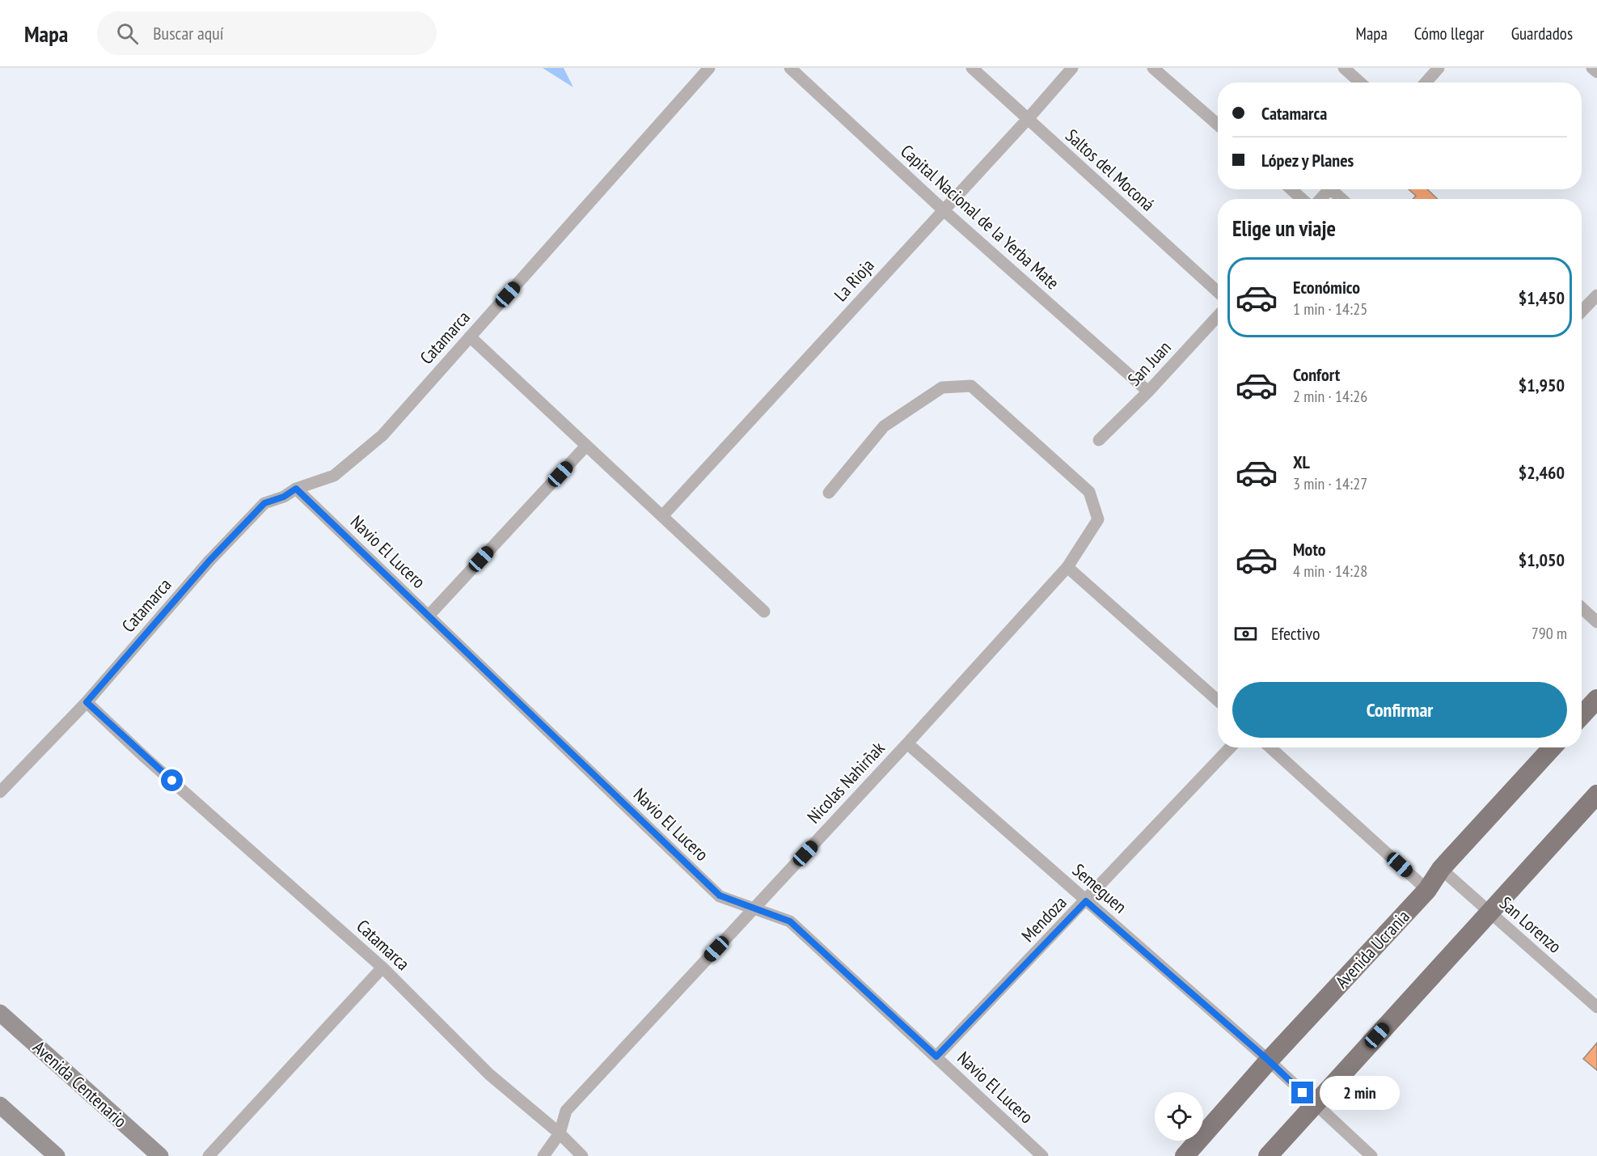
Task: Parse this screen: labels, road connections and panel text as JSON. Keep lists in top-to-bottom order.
{
  "streets": {
    "main road": ["Avenida Ucrania", "Avenida Centenario"],
    "street": [
      "Saltos del Moconá",
      "Capital Nacional de la Yerba Mate",
      "La Rioja",
      "Catamarca",
      "San Juan",
      "Navio El Lucero",
      "Nicolas Nahirñak",
      "Semeguen",
      "Mendoza",
      "San Lorenzo"
    ]
  },
  "crossings": [
    ["Saltos del Moconá", "La Rioja"],
    ["Capital Nacional de la Yerba Mate", "La Rioja"],
    ["Capital Nacional de la Yerba Mate", "San Juan"],
    ["Catamarca", "Navio El Lucero"],
    ["Catamarca", "Nicolas Nahirñak"],
    ["Navio El Lucero", "Nicolas Nahirñak"],
    ["Navio El Lucero", "Mendoza"],
    ["Nicolas Nahirñak", "Semeguen"],
    ["Semeguen", "Mendoza"],
    ["Semeguen", "Avenida Ucrania"],
    ["San Lorenzo", "Avenida Ucrania"]
  ],
  "page": {
    "header": "Mapa",
    "search": "Buscar aquí",
    "nav": ["Mapa", "Cómo llegar", "Guardados"],
    "banner": ["Catamarca", "López y Planes"],
    "heading": "Elige un viaje",
    "list": [
      {
        "name": "Económico",
        "note": "1 min · 14:25",
        "value": "$1,450"
      },
      {
        "name": "Confort",
        "note": "2 min · 14:26",
        "value": "$1,950"
      },
      {
        "name": "XL",
        "note": "3 min · 14:27",
        "value": "$2,460"
      },
      {
        "name": "Moto",
        "note": "4 min · 14:28",
        "value": "$1,050"
      }
    ],
    "pay": ["Efectivo", "790 m"],
    "buttons": "Confirmar",
    "bubble": "2 min"
  }
}
